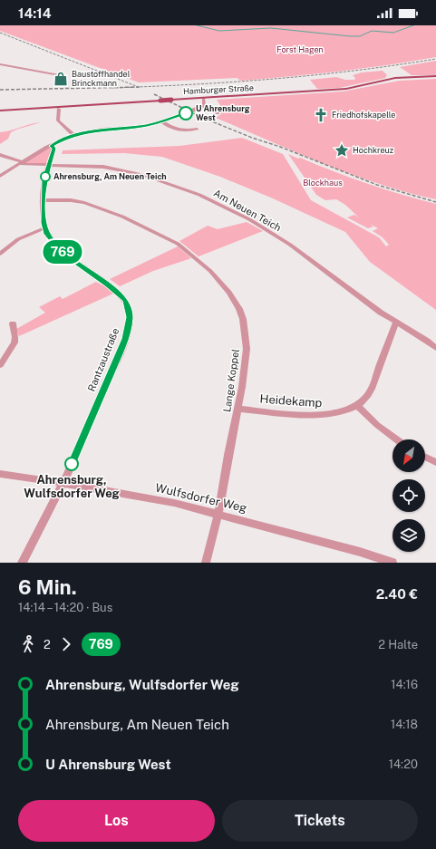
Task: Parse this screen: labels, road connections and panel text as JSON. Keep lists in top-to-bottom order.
{
  "streets": {
    "main road": ["Hamburger Straße"],
    "street": [
      "Am Neuen Teich",
      "Rantzaustraße",
      "Lange Koppel",
      "Heidekamp",
      "Wulfsdorfer Weg"
    ]
  },
  "crossings": [
    ["Am Neuen Teich", "Rantzaustraße"],
    ["Rantzaustraße", "Lange Koppel"],
    ["Rantzaustraße", "Wulfsdorfer Weg"],
    ["Lange Koppel", "Heidekamp"],
    ["Lange Koppel", "Wulfsdorfer Weg"]
  ],
  "parks": ["Forst Hagen", "Blockhaus"],
  "places": {
    "shop": ["Baustoffhandel Brinckmann"],
    "other": ["U Ahrensburg West", "Ahrensburg, Am Neuen Teich", "Ahrensburg, Wulfsdorfer Weg"],
    "church": ["Friedhofskapelle"],
    "place": ["Hochkreuz"]
  },
  "lines": ["bus line 769"],
  "north": "bottom left",
  "page": {
    "status": "14:14",
    "on_map": "769",
    "heading": ["6 Min.", "14:14 – 14:20 · Bus", "2.40 €"],
    "legs": ["2", "769", "2 Halte"],
    "list": [
      {
        "name": "Ahrensburg, Wulfsdorfer Weg",
        "value": "14:16"
      },
      {
        "name": "Ahrensburg, Am Neuen Teich",
        "value": "14:18"
      },
      {
        "name": "U Ahrensburg West",
        "value": "14:20"
      }
    ],
    "buttons": ["Los", "Tickets"]
  }
}
